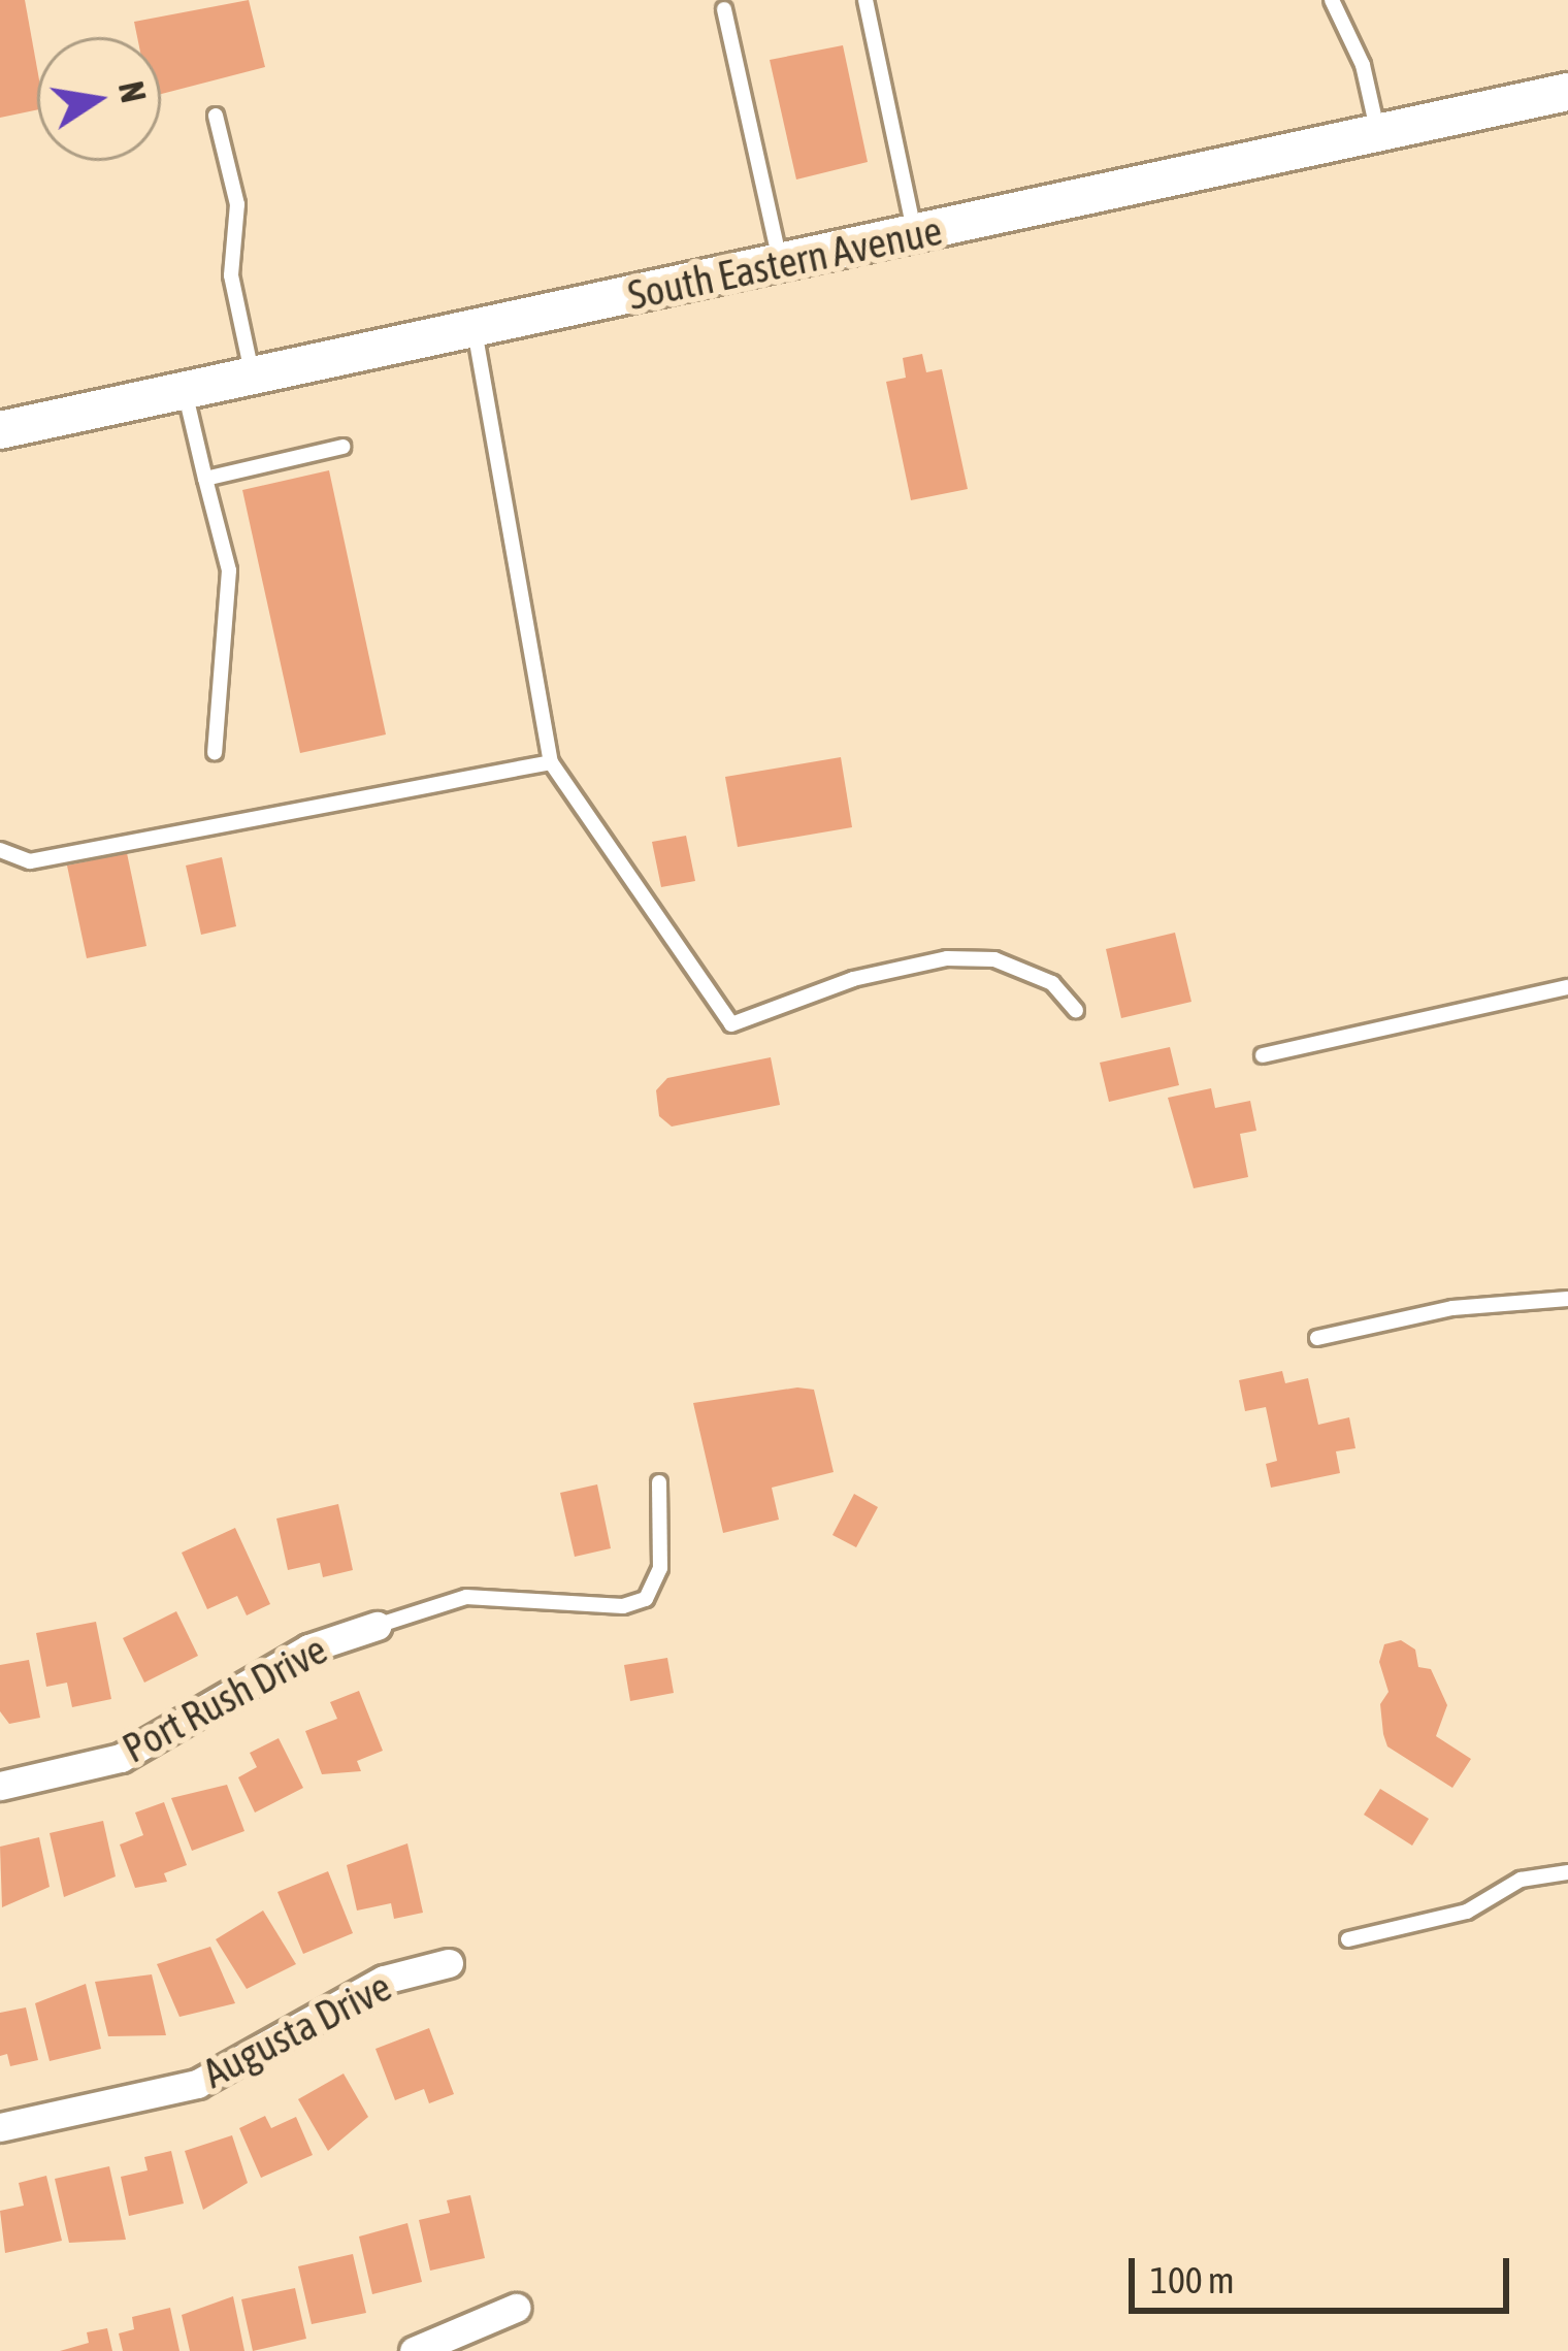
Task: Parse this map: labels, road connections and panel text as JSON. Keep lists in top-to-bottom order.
{
  "streets": {
    "street": ["South Eastern Avenue", "Port Rush Drive", "Augusta Drive"]
  },
  "scale_bar": "100 m",
  "north": "right"
}
